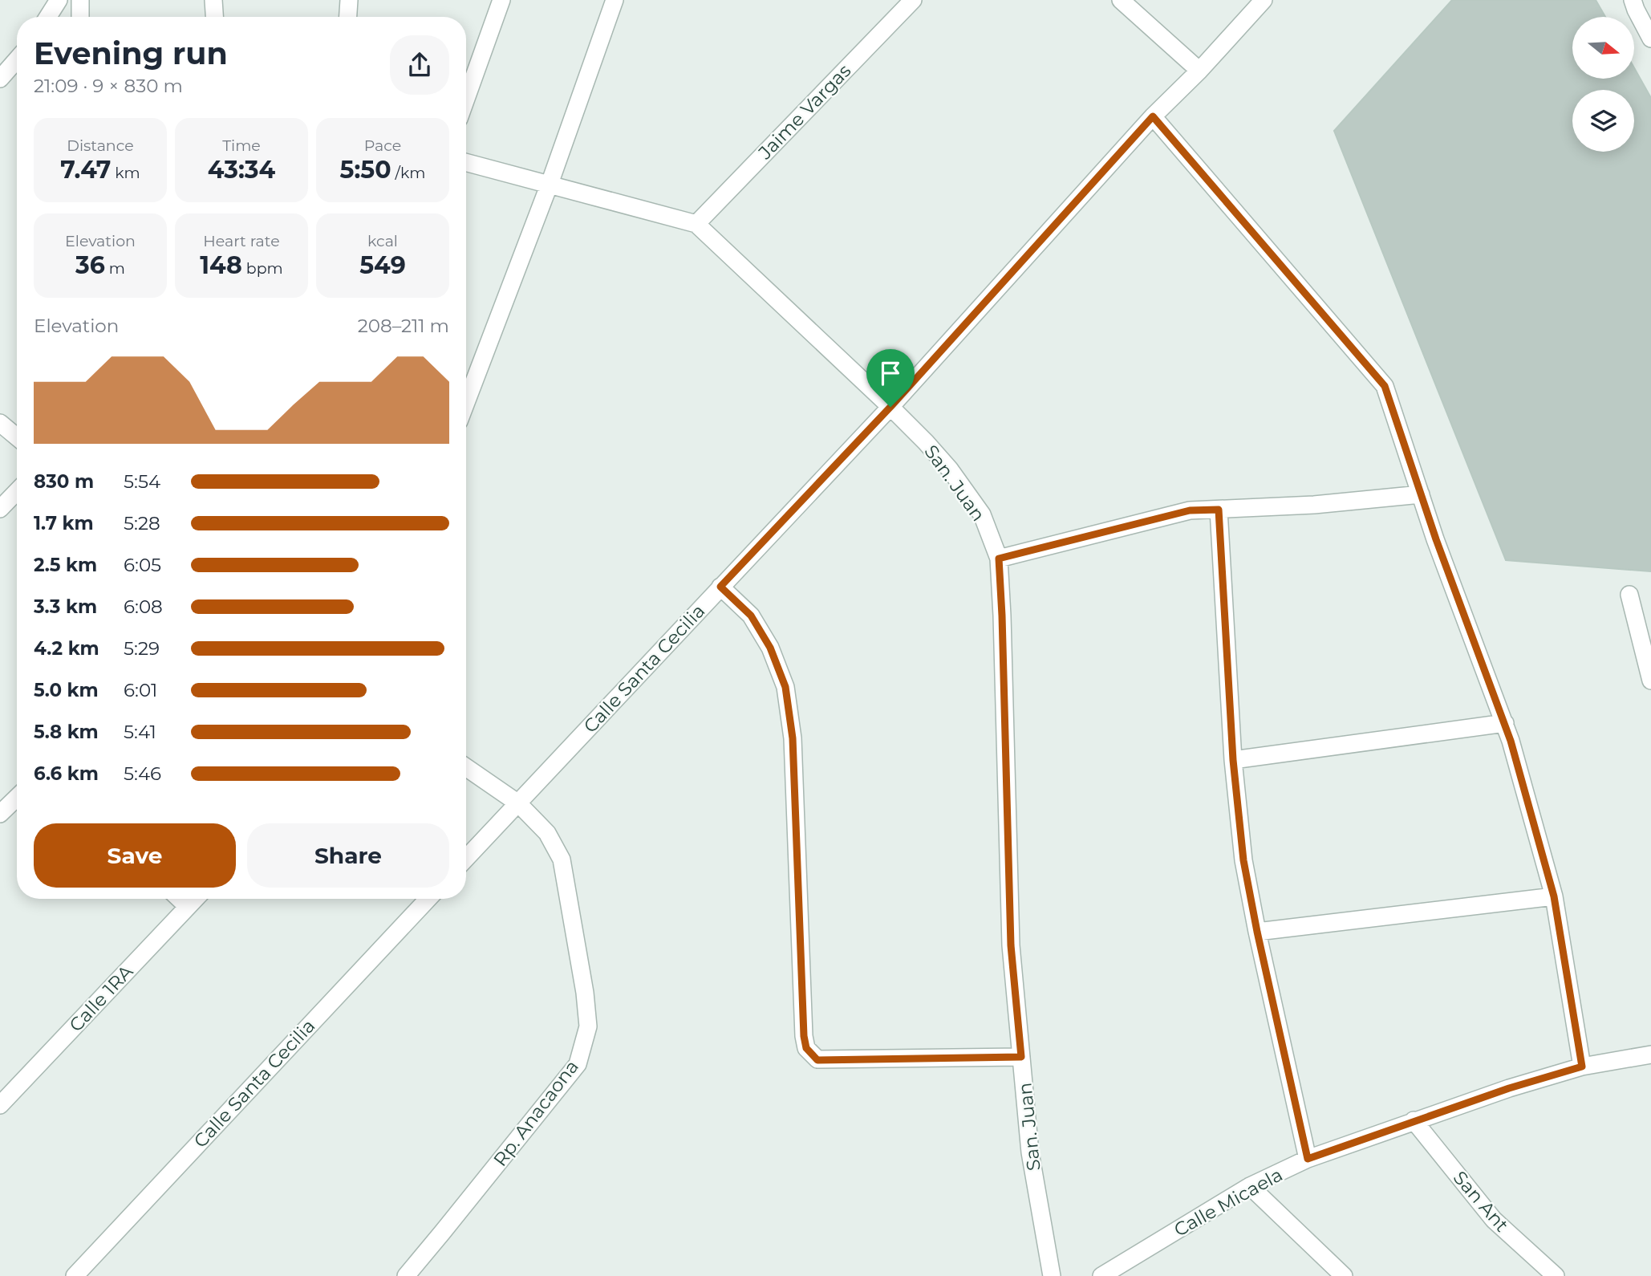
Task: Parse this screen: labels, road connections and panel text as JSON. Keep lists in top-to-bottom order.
{
  "streets": {
    "street": [
      "Jaime Vargas",
      "San. Juan",
      "Calle Santa Cecilia",
      "Calle 1RA",
      "Rp. Anacaona",
      "San Ant",
      "Calle Micaela"
    ]
  },
  "crossings": [
    ["Jaime Vargas", "San. Juan"],
    ["San. Juan", "Calle Santa Cecilia"],
    ["Calle Santa Cecilia", "Rp. Anacaona"],
    ["San Ant", "Calle Micaela"]
  ],
  "north": "right",
  "page": {
    "heading": ["Evening run", "21:09 · 9 × 830 m"],
    "stats": [
      ["Distance", "7.47 km"],
      ["Time", "43:34"],
      ["Pace", "5:50 /km"],
      ["Elevation", "36 m"],
      ["Heart rate", "148 bpm"],
      ["kcal", "549"]
    ],
    "chart": ["Elevation", "208–211 m"],
    "list": [
      {
        "name": "830 m",
        "note": "5:54"
      },
      {
        "name": "1.7 km",
        "note": "5:28"
      },
      {
        "name": "2.5 km",
        "note": "6:05"
      },
      {
        "name": "3.3 km",
        "note": "6:08"
      },
      {
        "name": "4.2 km",
        "note": "5:29"
      },
      {
        "name": "5.0 km",
        "note": "6:01"
      },
      {
        "name": "5.8 km",
        "note": "5:41"
      },
      {
        "name": "6.6 km",
        "note": "5:46"
      }
    ],
    "buttons": ["Save", "Share"]
  }
}
